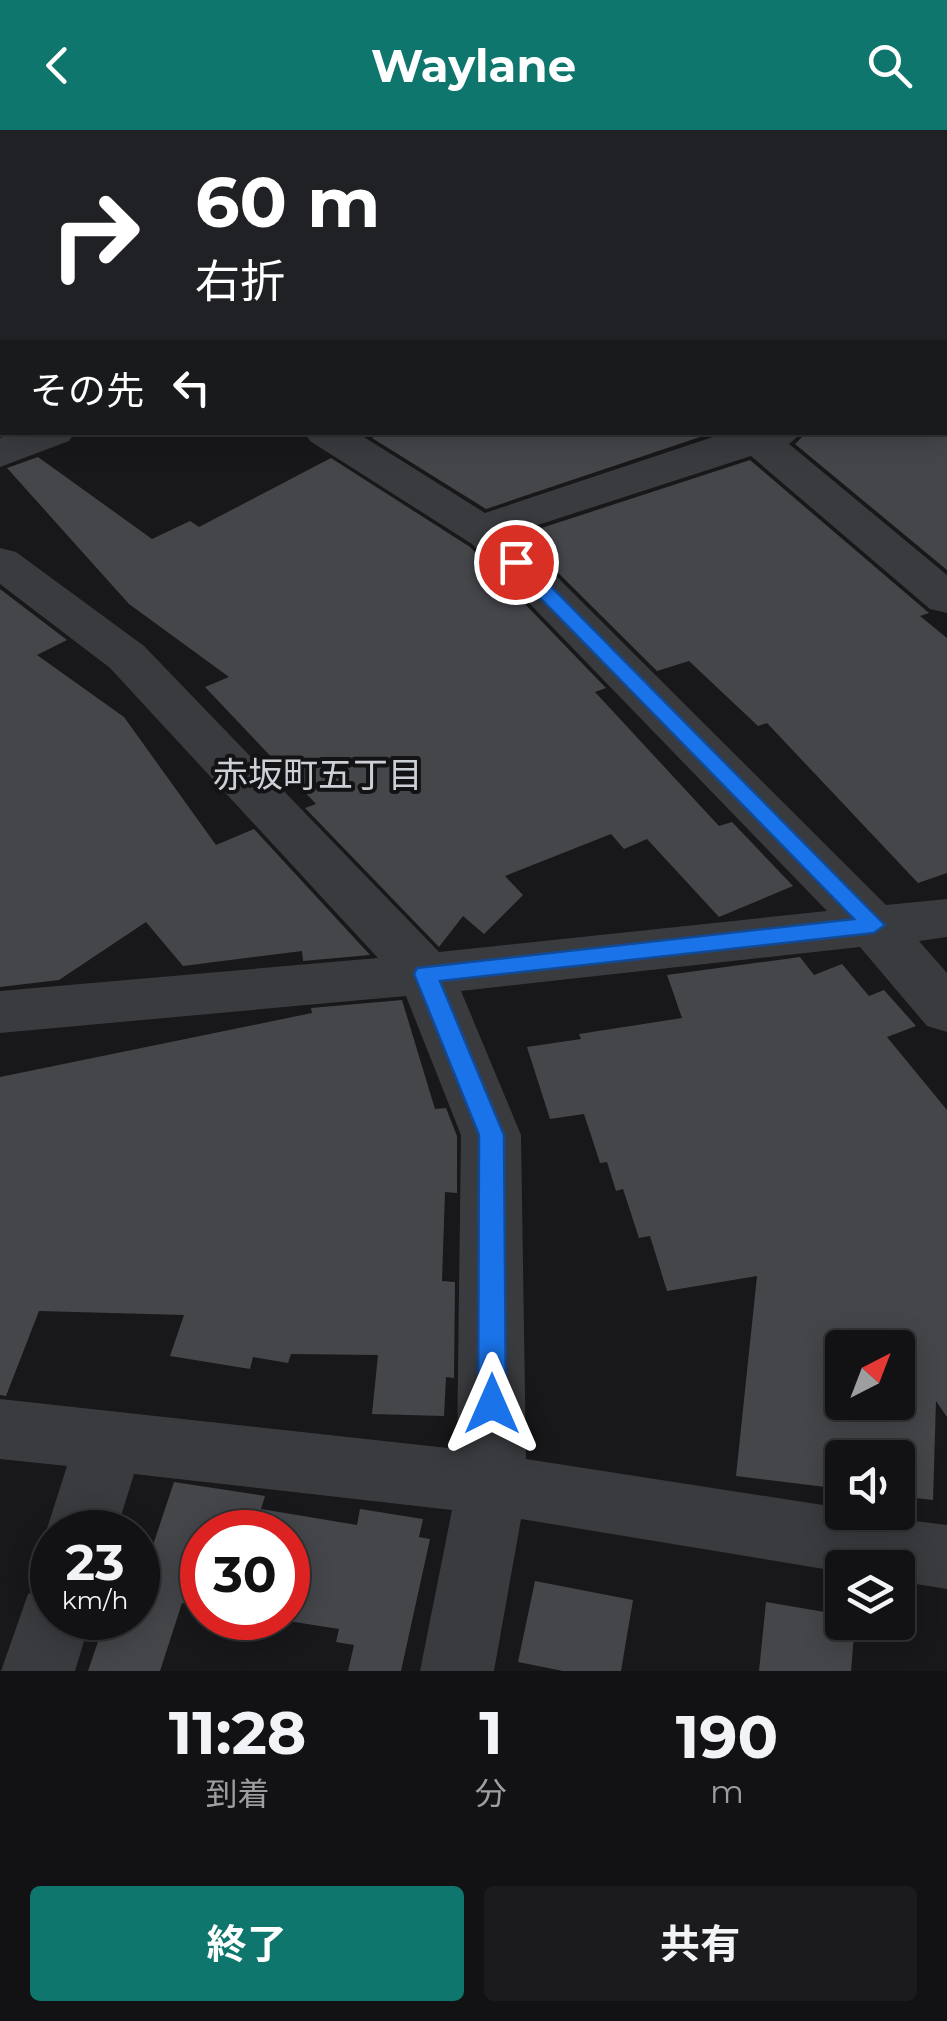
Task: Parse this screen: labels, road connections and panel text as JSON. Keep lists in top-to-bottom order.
{
  "districts": ["赤坂町五丁目"],
  "north": "top right",
  "page": {
    "header": "Waylane",
    "turn": ["60 m", "右折"],
    "then": "その先",
    "speed": "23 km/h",
    "limit": "30",
    "eta": [
      "11:28",
      "到着",
      "1",
      "分",
      "190",
      "m"
    ],
    "buttons": ["終了", "共有"]
  }
}
